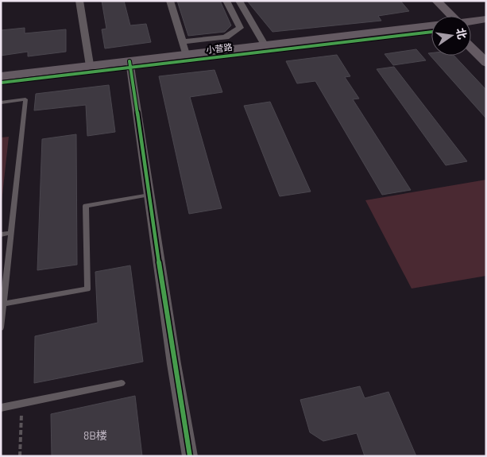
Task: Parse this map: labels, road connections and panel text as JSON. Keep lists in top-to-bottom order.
{
  "streets": {
    "street": ["小营路"]
  },
  "house_numbers": ["8B楼"],
  "north": "right"
}
